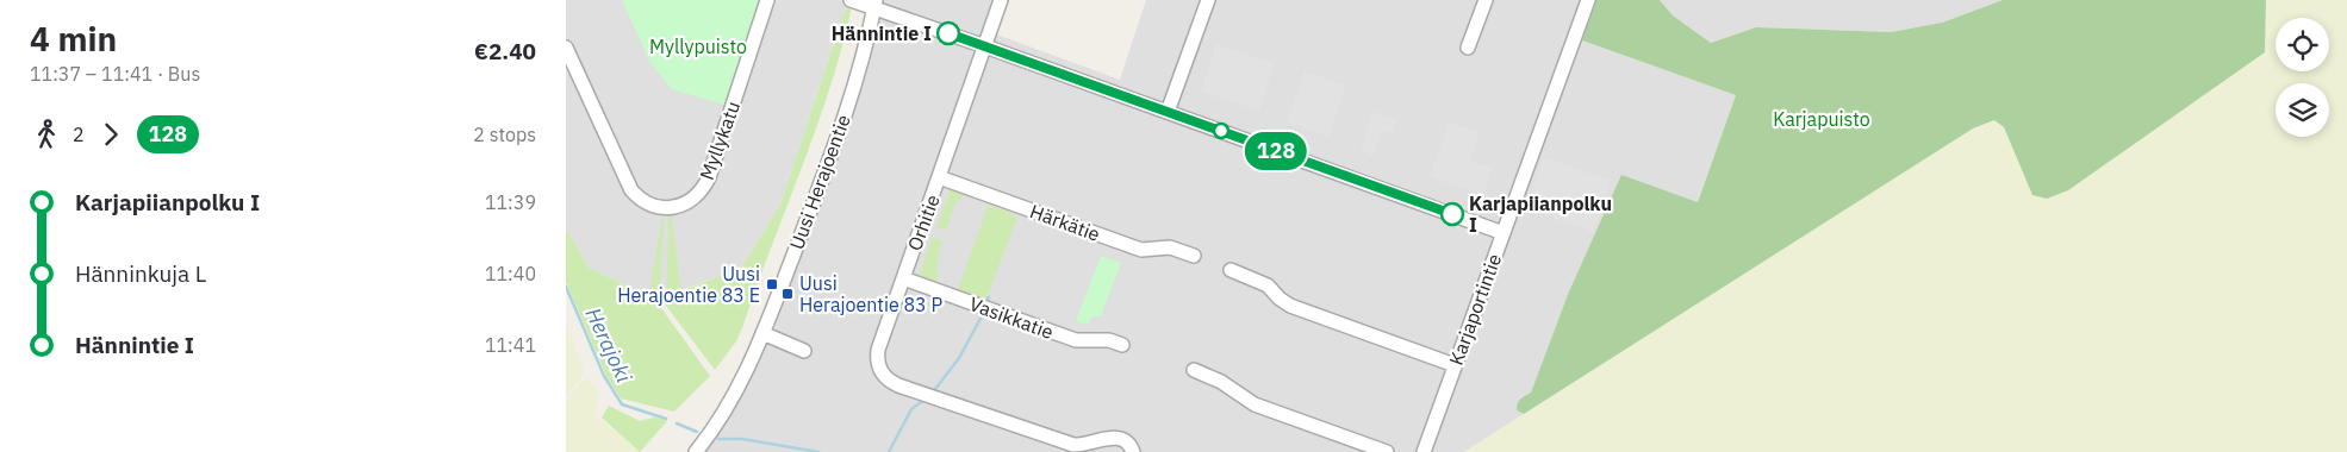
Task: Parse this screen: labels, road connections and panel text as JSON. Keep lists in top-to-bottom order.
{
  "streets": {
    "street": [
      "Myllykatu",
      "Uusi Herajoentie",
      "Orhitie",
      "Härkätie",
      "Karjaportintie",
      "Vasikkatie"
    ]
  },
  "crossings": [
    ["Orhitie", "Härkätie"],
    ["Orhitie", "Vasikkatie"]
  ],
  "water": ["Herajoki"],
  "parks": ["Myllypuisto", "Karjapuisto"],
  "places": {
    "other": ["Hännintie I", "Karjapiianpolku I"],
    "transit": ["Uusi Herajoentie 83 E", "Uusi Herajoentie 83 P"]
  },
  "lines": ["bus line 128"],
  "page": {
    "heading": ["4 min", "11:37 – 11:41 · Bus", "€2.40"],
    "on_map": "128",
    "legs": ["2", "128", "2 stops"],
    "list": [
      {
        "name": "Karjapiianpolku I",
        "value": "11:39"
      },
      {
        "name": "Hänninkuja L",
        "value": "11:40"
      },
      {
        "name": "Hännintie I",
        "value": "11:41"
      }
    ]
  }
}
